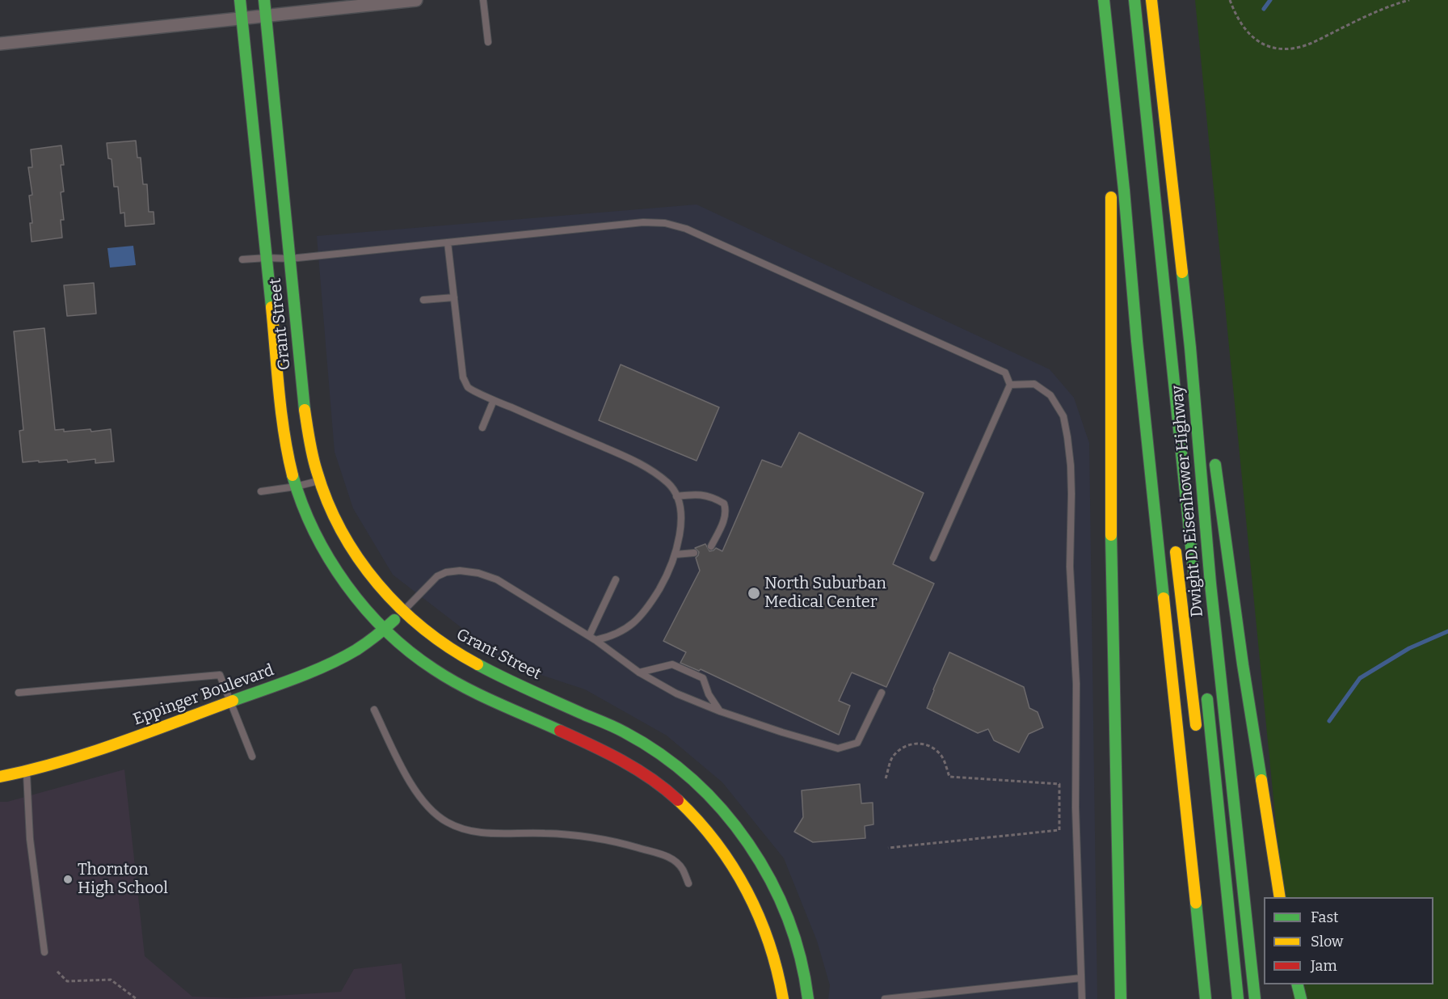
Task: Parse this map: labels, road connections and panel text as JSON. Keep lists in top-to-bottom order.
{
  "streets": {
    "main road": ["Grant Street", "Dwight D. Eisenhower Highway", "Eppinger Boulevard"]
  },
  "crossings": [
    ["Grant Street", "Eppinger Boulevard"]
  ],
  "places": ["North Suburban Medical Center", "Thornton High School"],
  "legend": ["Fast", "Slow", "Jam"]
}
